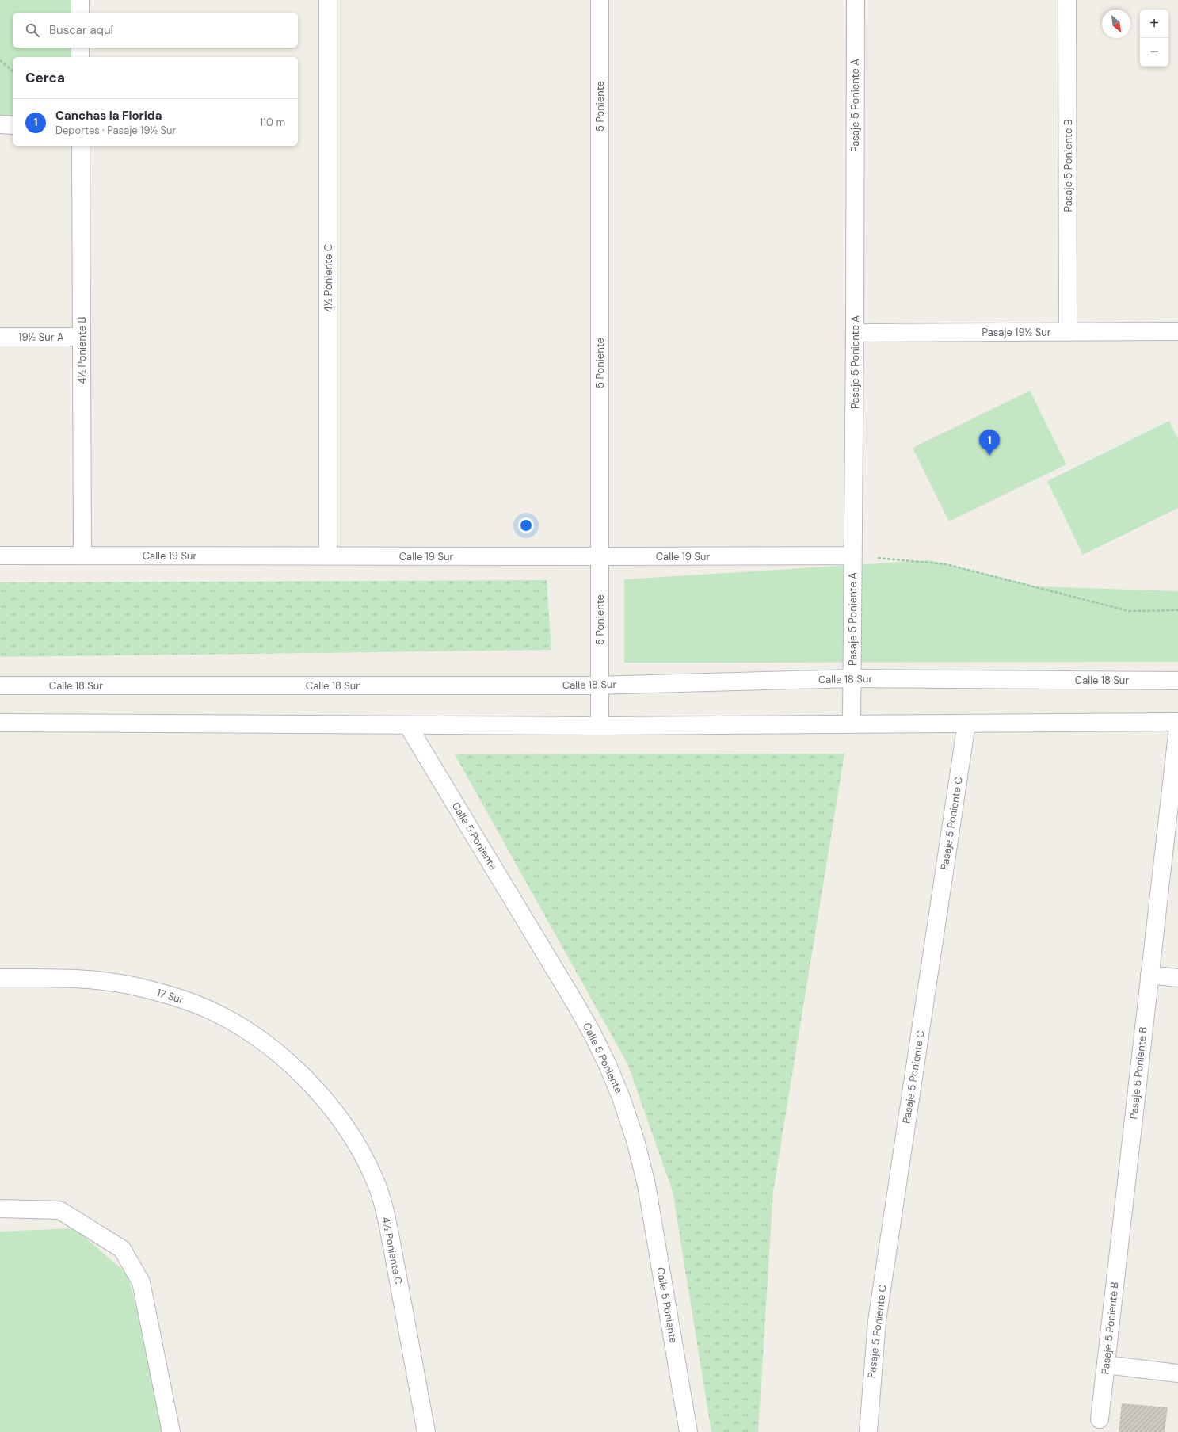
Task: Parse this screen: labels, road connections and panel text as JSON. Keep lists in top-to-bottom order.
{
  "streets": {
    "street": [
      "Pasaje 5 Poniente A",
      "5 Poniente",
      "Pasaje 5 Poniente B",
      "4½ Poniente C",
      "Pasaje 19½ Sur",
      "19½ Sur A",
      "4½ Poniente B",
      "Calle 19 Sur",
      "Calle 18 Sur",
      "Pasaje 5 Poniente C",
      "Calle 5 Poniente",
      "17 Sur"
    ]
  },
  "crossings": [
    ["Pasaje 5 Poniente A", "Pasaje 19½ Sur"],
    ["Pasaje 5 Poniente A", "Calle 19 Sur"],
    ["Pasaje 5 Poniente A", "Calle 18 Sur"],
    ["5 Poniente", "Calle 19 Sur"],
    ["5 Poniente", "Calle 18 Sur"],
    ["Pasaje 5 Poniente B", "Pasaje 19½ Sur"],
    ["4½ Poniente C", "Calle 19 Sur"],
    ["4½ Poniente C", "17 Sur"],
    ["19½ Sur A", "4½ Poniente B"],
    ["4½ Poniente B", "Calle 19 Sur"]
  ],
  "north": "bottom right",
  "page": {
    "map_buttons": ["+", "−"],
    "search": "Buscar aquí",
    "heading": "Cerca",
    "list": [
      {
        "mark": "1",
        "name": "Canchas la Florida",
        "note": "Deportes · Pasaje 19½ Sur",
        "value": "110 m"
      }
    ],
    "pins": "1"
  }
}
